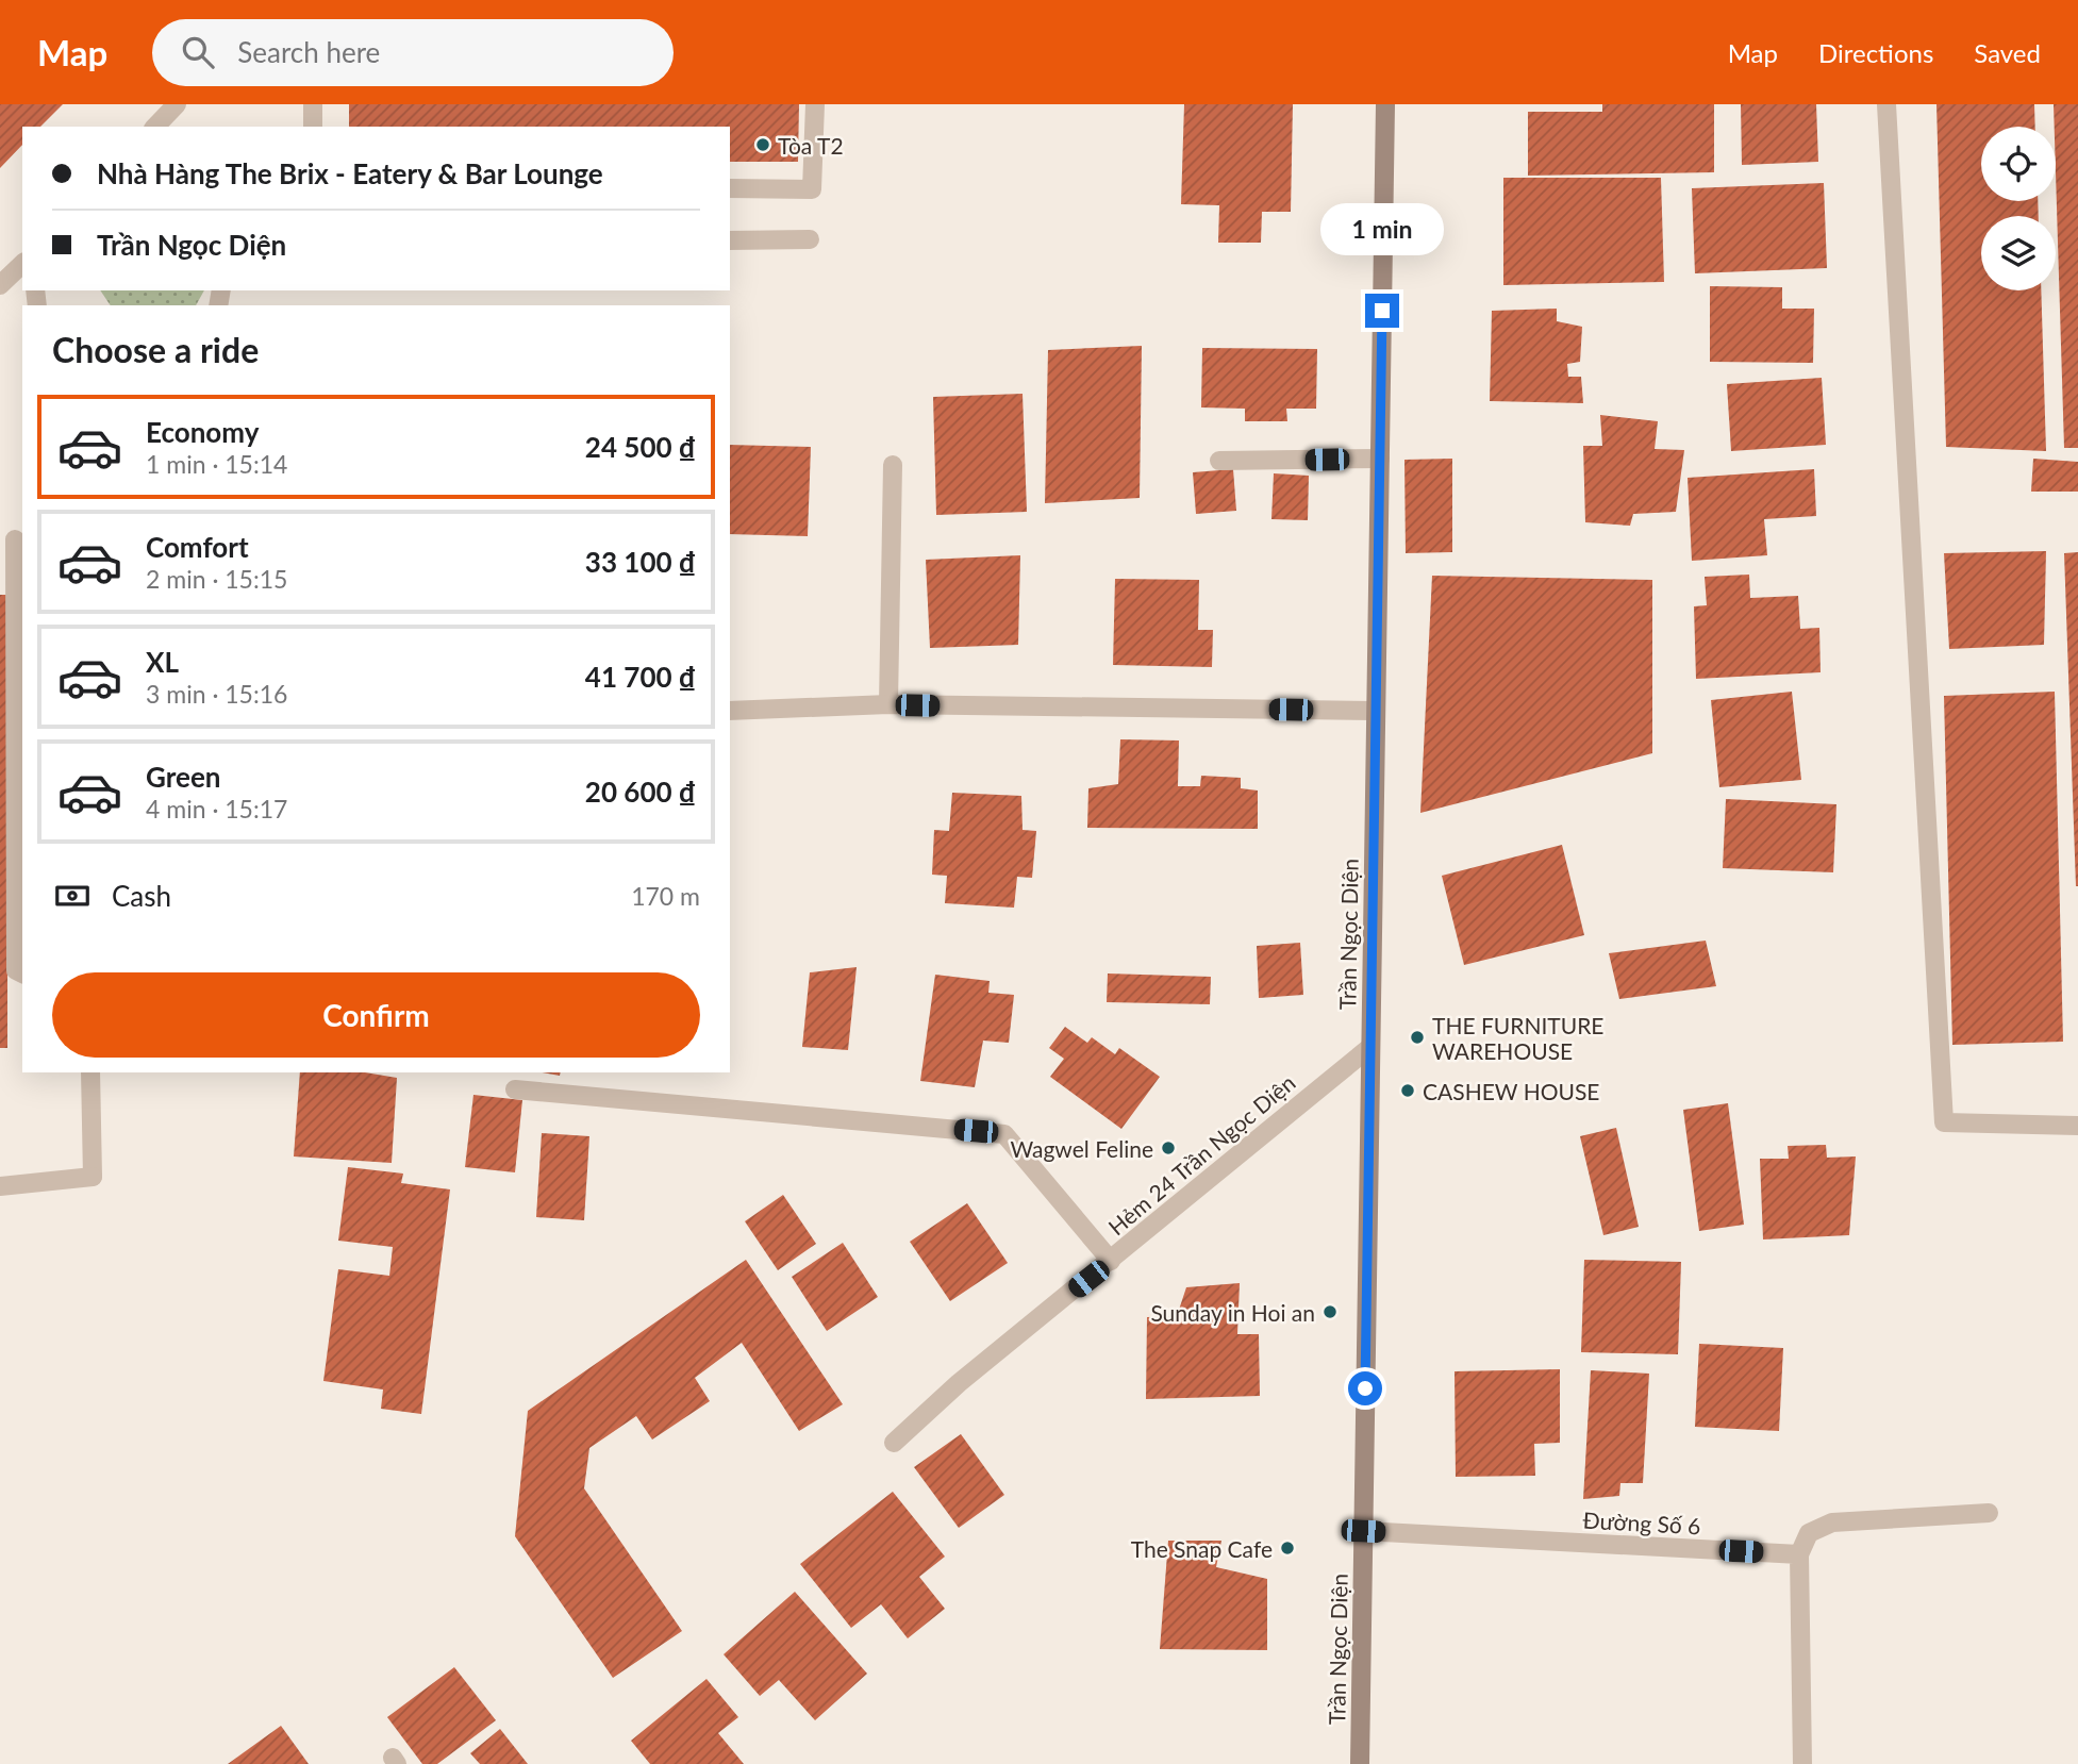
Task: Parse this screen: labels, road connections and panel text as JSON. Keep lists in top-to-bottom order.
{
  "streets": {
    "street": ["Trần Ngọc Diện", "Hẻm 24 Trần Ngọc Diện", "Đường Số 6"]
  },
  "crossings": [
    ["Trần Ngọc Diện", "Hẻm 24 Trần Ngọc Diện"],
    ["Trần Ngọc Diện", "Đường Số 6"]
  ],
  "places": [
    "Tòa T2",
    "THE FURNITURE WAREHOUSE",
    "CASHEW HOUSE",
    "Wagwel Feline",
    "Sunday in Hoi an",
    "The Snap Cafe"
  ],
  "page": {
    "header": "Map",
    "search": "Search here",
    "nav": ["Map", "Directions", "Saved"],
    "banner": ["Nhà Hàng The Brix - Eatery & Bar Lounge", "Trần Ngọc Diện"],
    "bubble": "1 min",
    "heading": "Choose a ride",
    "list": [
      {
        "name": "Economy",
        "note": "1 min · 15:14",
        "value": "24 500 ₫"
      },
      {
        "name": "Comfort",
        "note": "2 min · 15:15",
        "value": "33 100 ₫"
      },
      {
        "name": "XL",
        "note": "3 min · 15:16",
        "value": "41 700 ₫"
      },
      {
        "name": "Green",
        "note": "4 min · 15:17",
        "value": "20 600 ₫"
      }
    ],
    "pay": ["Cash", "170 m"],
    "buttons": "Confirm"
  }
}
